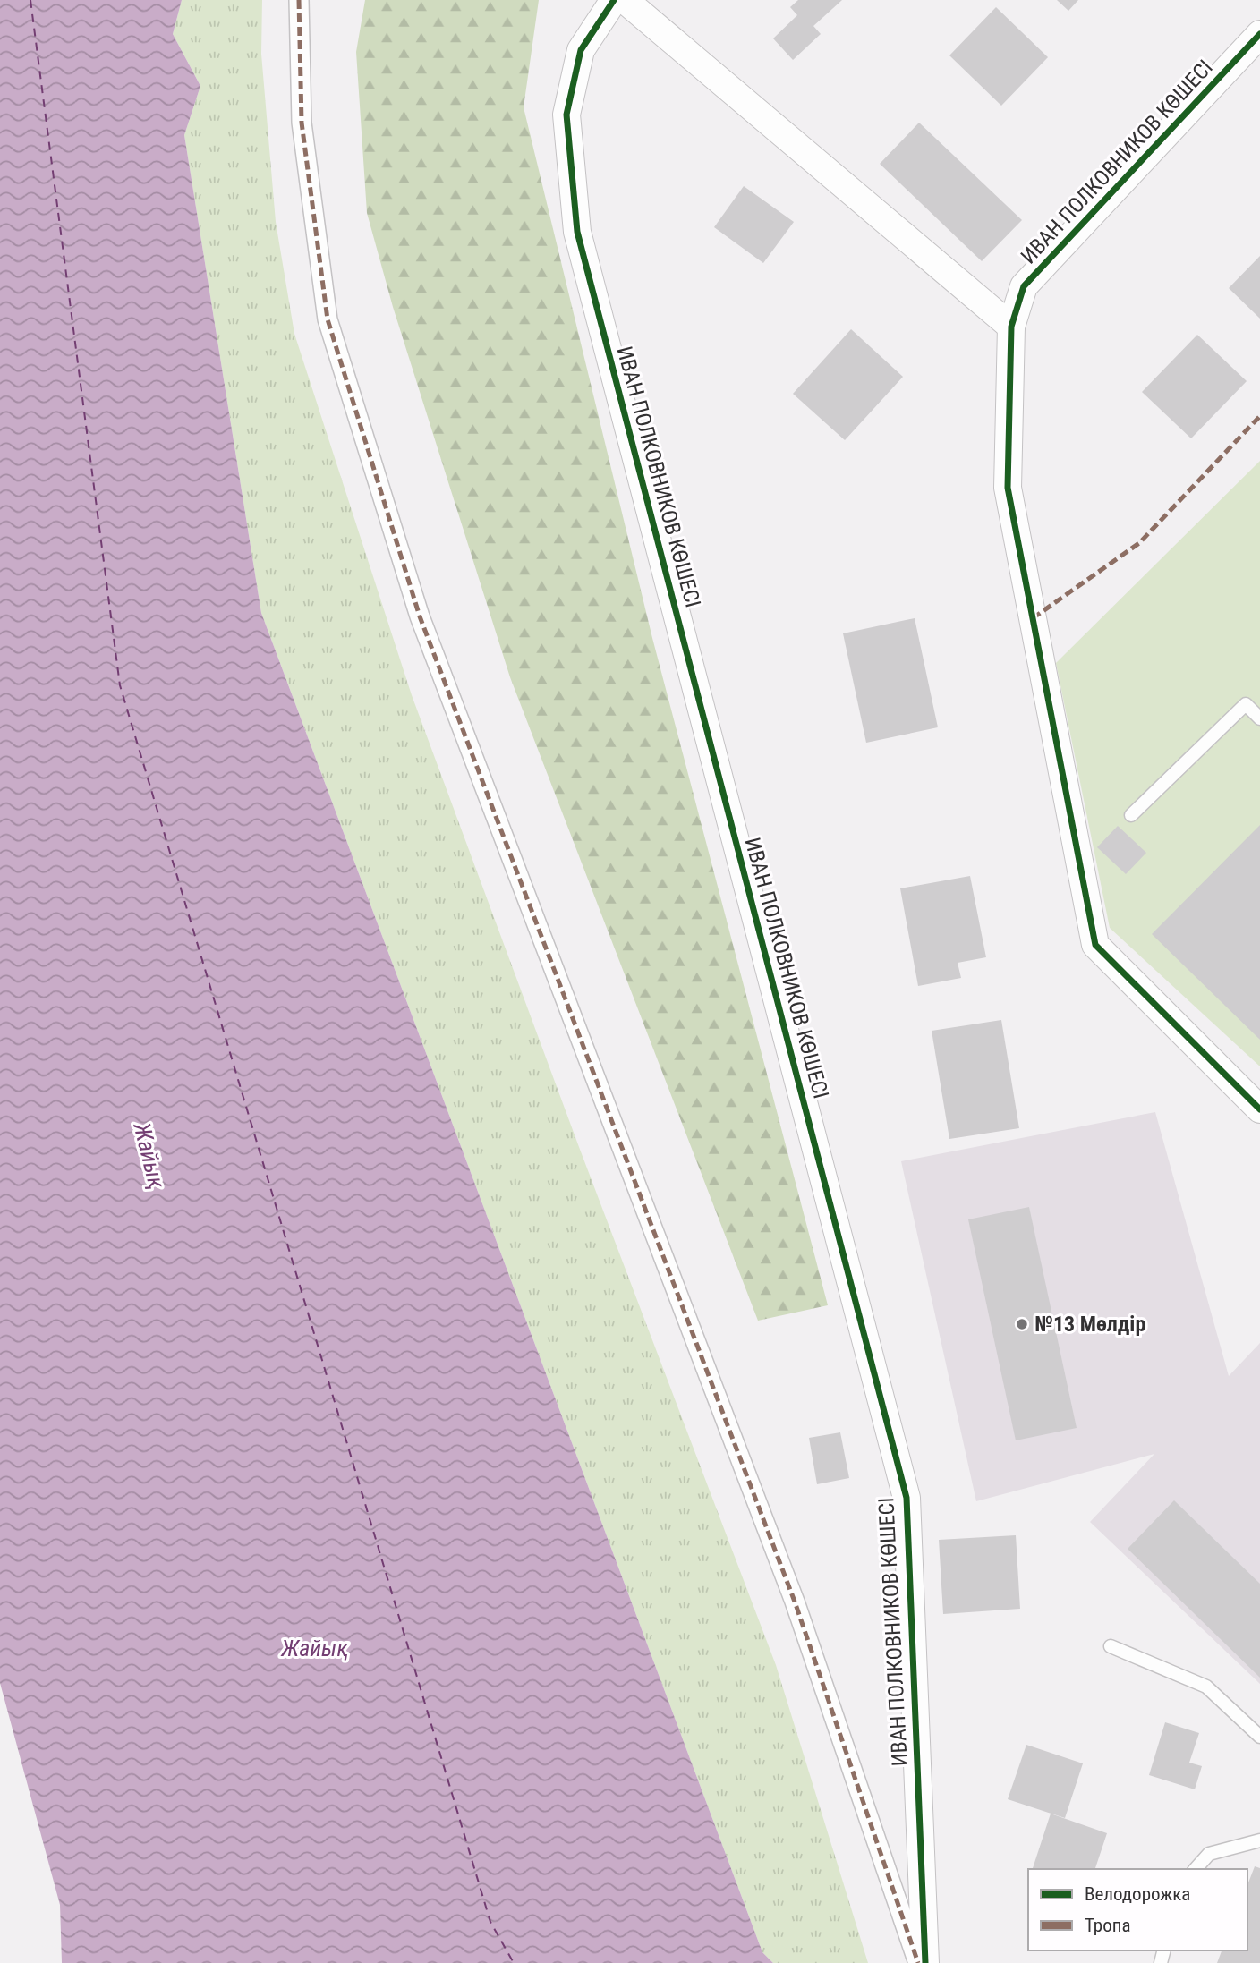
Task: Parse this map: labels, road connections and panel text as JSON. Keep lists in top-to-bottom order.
{
  "streets": {
    "street": ["ИВАН ПОЛКОВНИКОВ КӨШЕСІ"]
  },
  "water": ["Жайық"],
  "places": ["№13 Мөлдiр"],
  "legend": ["Велодорожка", "Тропа"]
}
